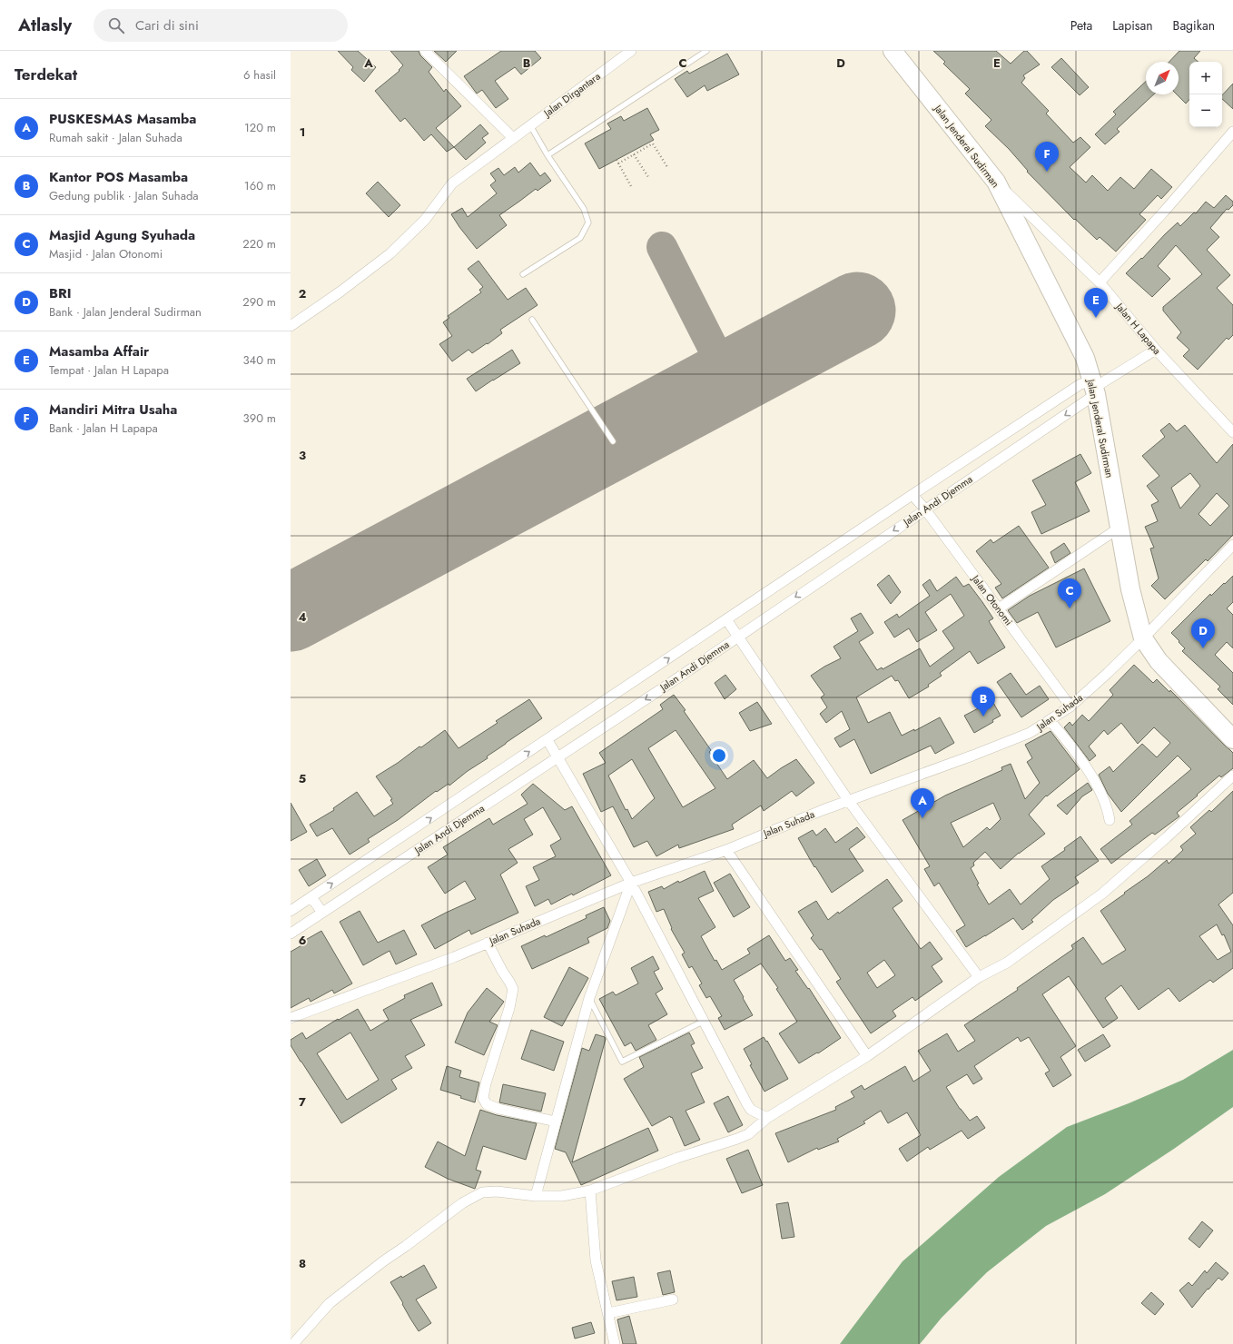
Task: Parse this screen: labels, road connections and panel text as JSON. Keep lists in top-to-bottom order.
{
  "streets": {
    "highway": ["Jalan Jenderal Sudirman"],
    "street": [
      "Jalan Dirgantara",
      "Jalan H Lapapa",
      "Jalan Andi Djemma",
      "Jalan Otonomi",
      "Jalan Suhada"
    ]
  },
  "crossings": [
    ["Jalan Jenderal Sudirman", "Jalan H Lapapa"],
    ["Jalan Jenderal Sudirman", "Jalan Andi Djemma"],
    ["Jalan Jenderal Sudirman", "Jalan Suhada"],
    ["Jalan Andi Djemma", "Jalan Otonomi"],
    ["Jalan Otonomi", "Jalan Suhada"]
  ],
  "north": "top right",
  "page": {
    "header": "Atlasly",
    "search": "Cari di sini",
    "nav": ["Peta", "Lapisan", "Bagikan"],
    "heading": ["Terdekat", "6 hasil"],
    "map_buttons": ["+", "−"],
    "list": [
      {
        "mark": "A",
        "name": "PUSKESMAS Masamba",
        "note": "Rumah sakit · Jalan Suhada",
        "value": "120 m"
      },
      {
        "mark": "B",
        "name": "Kantor POS Masamba",
        "note": "Gedung publik · Jalan Suhada",
        "value": "160 m"
      },
      {
        "mark": "C",
        "name": "Masjid Agung Syuhada",
        "note": "Masjid · Jalan Otonomi",
        "value": "220 m"
      },
      {
        "mark": "D",
        "name": "BRI",
        "note": "Bank · Jalan Jenderal Sudirman",
        "value": "290 m"
      },
      {
        "mark": "E",
        "name": "Masamba Affair",
        "note": "Tempat · Jalan H Lapapa",
        "value": "340 m"
      },
      {
        "mark": "F",
        "name": "Mandiri Mitra Usaha",
        "note": "Bank · Jalan H Lapapa",
        "value": "390 m"
      }
    ],
    "pins": [
      "F",
      "E",
      "C",
      "D",
      "B",
      "A"
    ]
  },
  "grid": {
    "columns": [
      "A",
      "B",
      "C",
      "D",
      "E"
    ],
    "rows": [
      "1",
      "2",
      "3",
      "4",
      "5",
      "6",
      "7",
      "8"
    ]
  }
}
